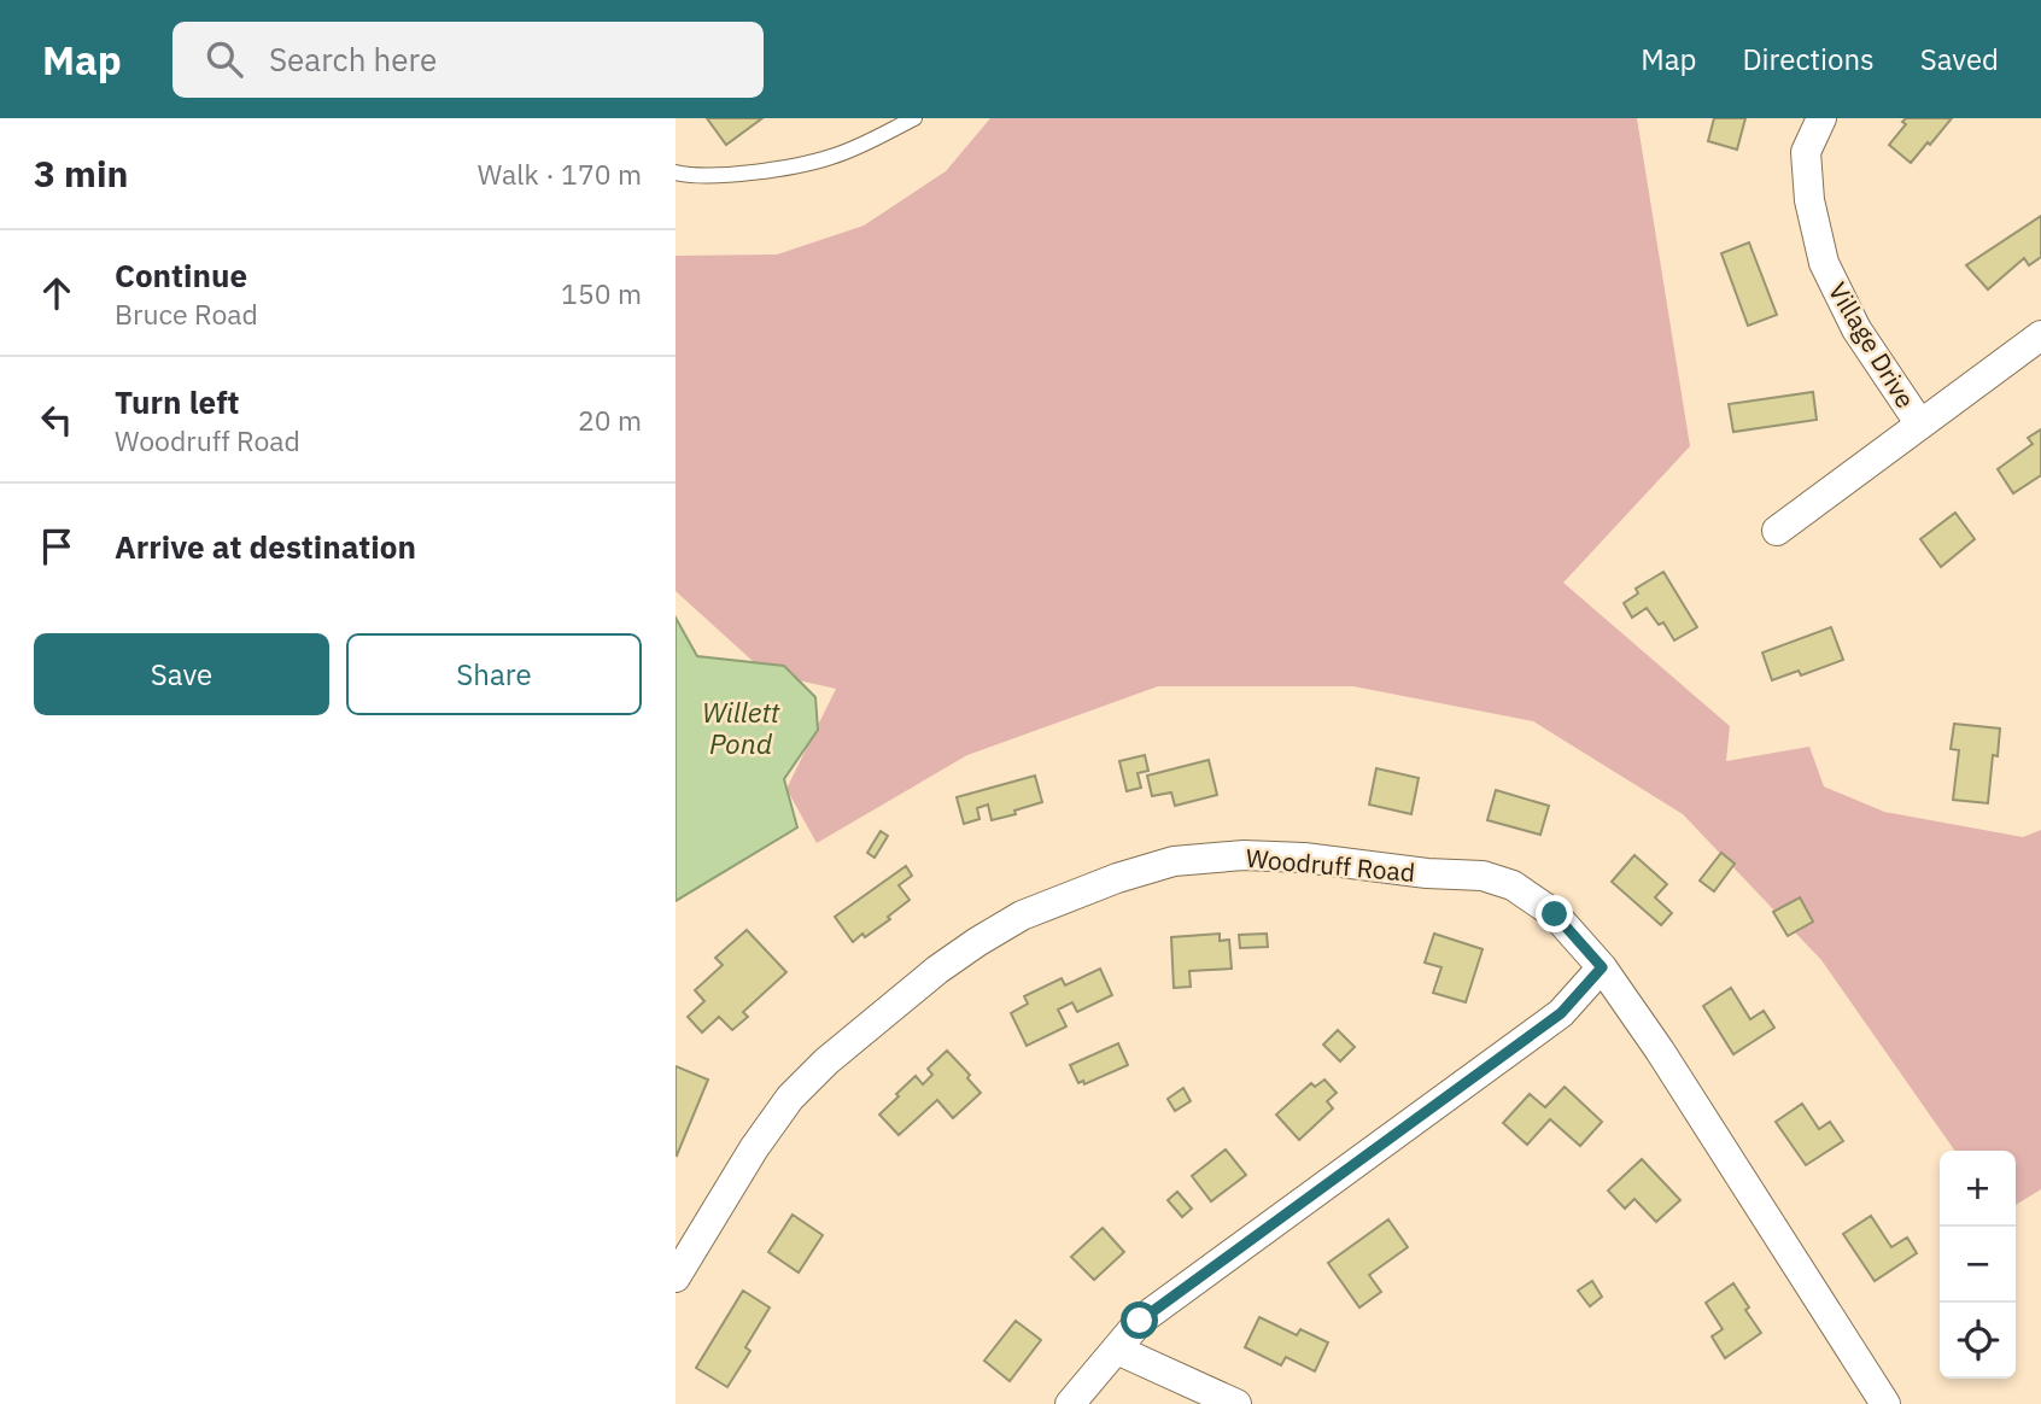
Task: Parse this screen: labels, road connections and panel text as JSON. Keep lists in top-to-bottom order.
{
  "streets": {
    "street": ["Village Drive", "Woodruff Road"]
  },
  "water": ["Willett Pond"],
  "page": {
    "header": "Map",
    "search": "Search here",
    "nav": ["Map", "Directions", "Saved"],
    "heading": ["3 min", "Walk · 170 m"],
    "list": [
      ["Continue", "Bruce Road", "150 m"],
      ["Turn left", "Woodruff Road", "20 m"],
      "Arrive at destination"
    ],
    "buttons": ["Save", "Share"],
    "map_buttons": ["+", "−"]
  }
}
